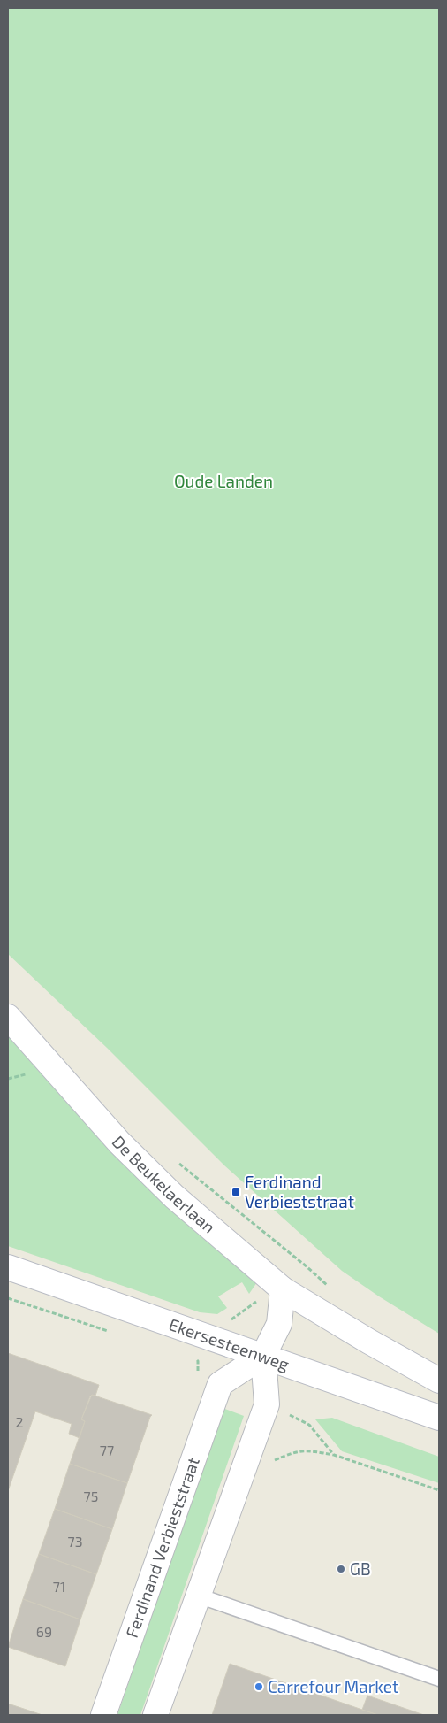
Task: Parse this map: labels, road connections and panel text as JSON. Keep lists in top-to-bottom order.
{
  "streets": {
    "main road": ["De Beukelaerlaan", "Ekersesteenweg", "Ferdinand Verbieststraat"]
  },
  "crossings": [
    ["Ekersesteenweg", "Ferdinand Verbieststraat"]
  ],
  "parks": ["Oude Landen"],
  "places": {
    "transit": ["Ferdinand Verbieststraat"],
    "other": ["GB", "Carrefour Market"]
  },
  "house_numbers": [
    "2",
    "77",
    "75",
    "73",
    "71",
    "69"
  ]
}
